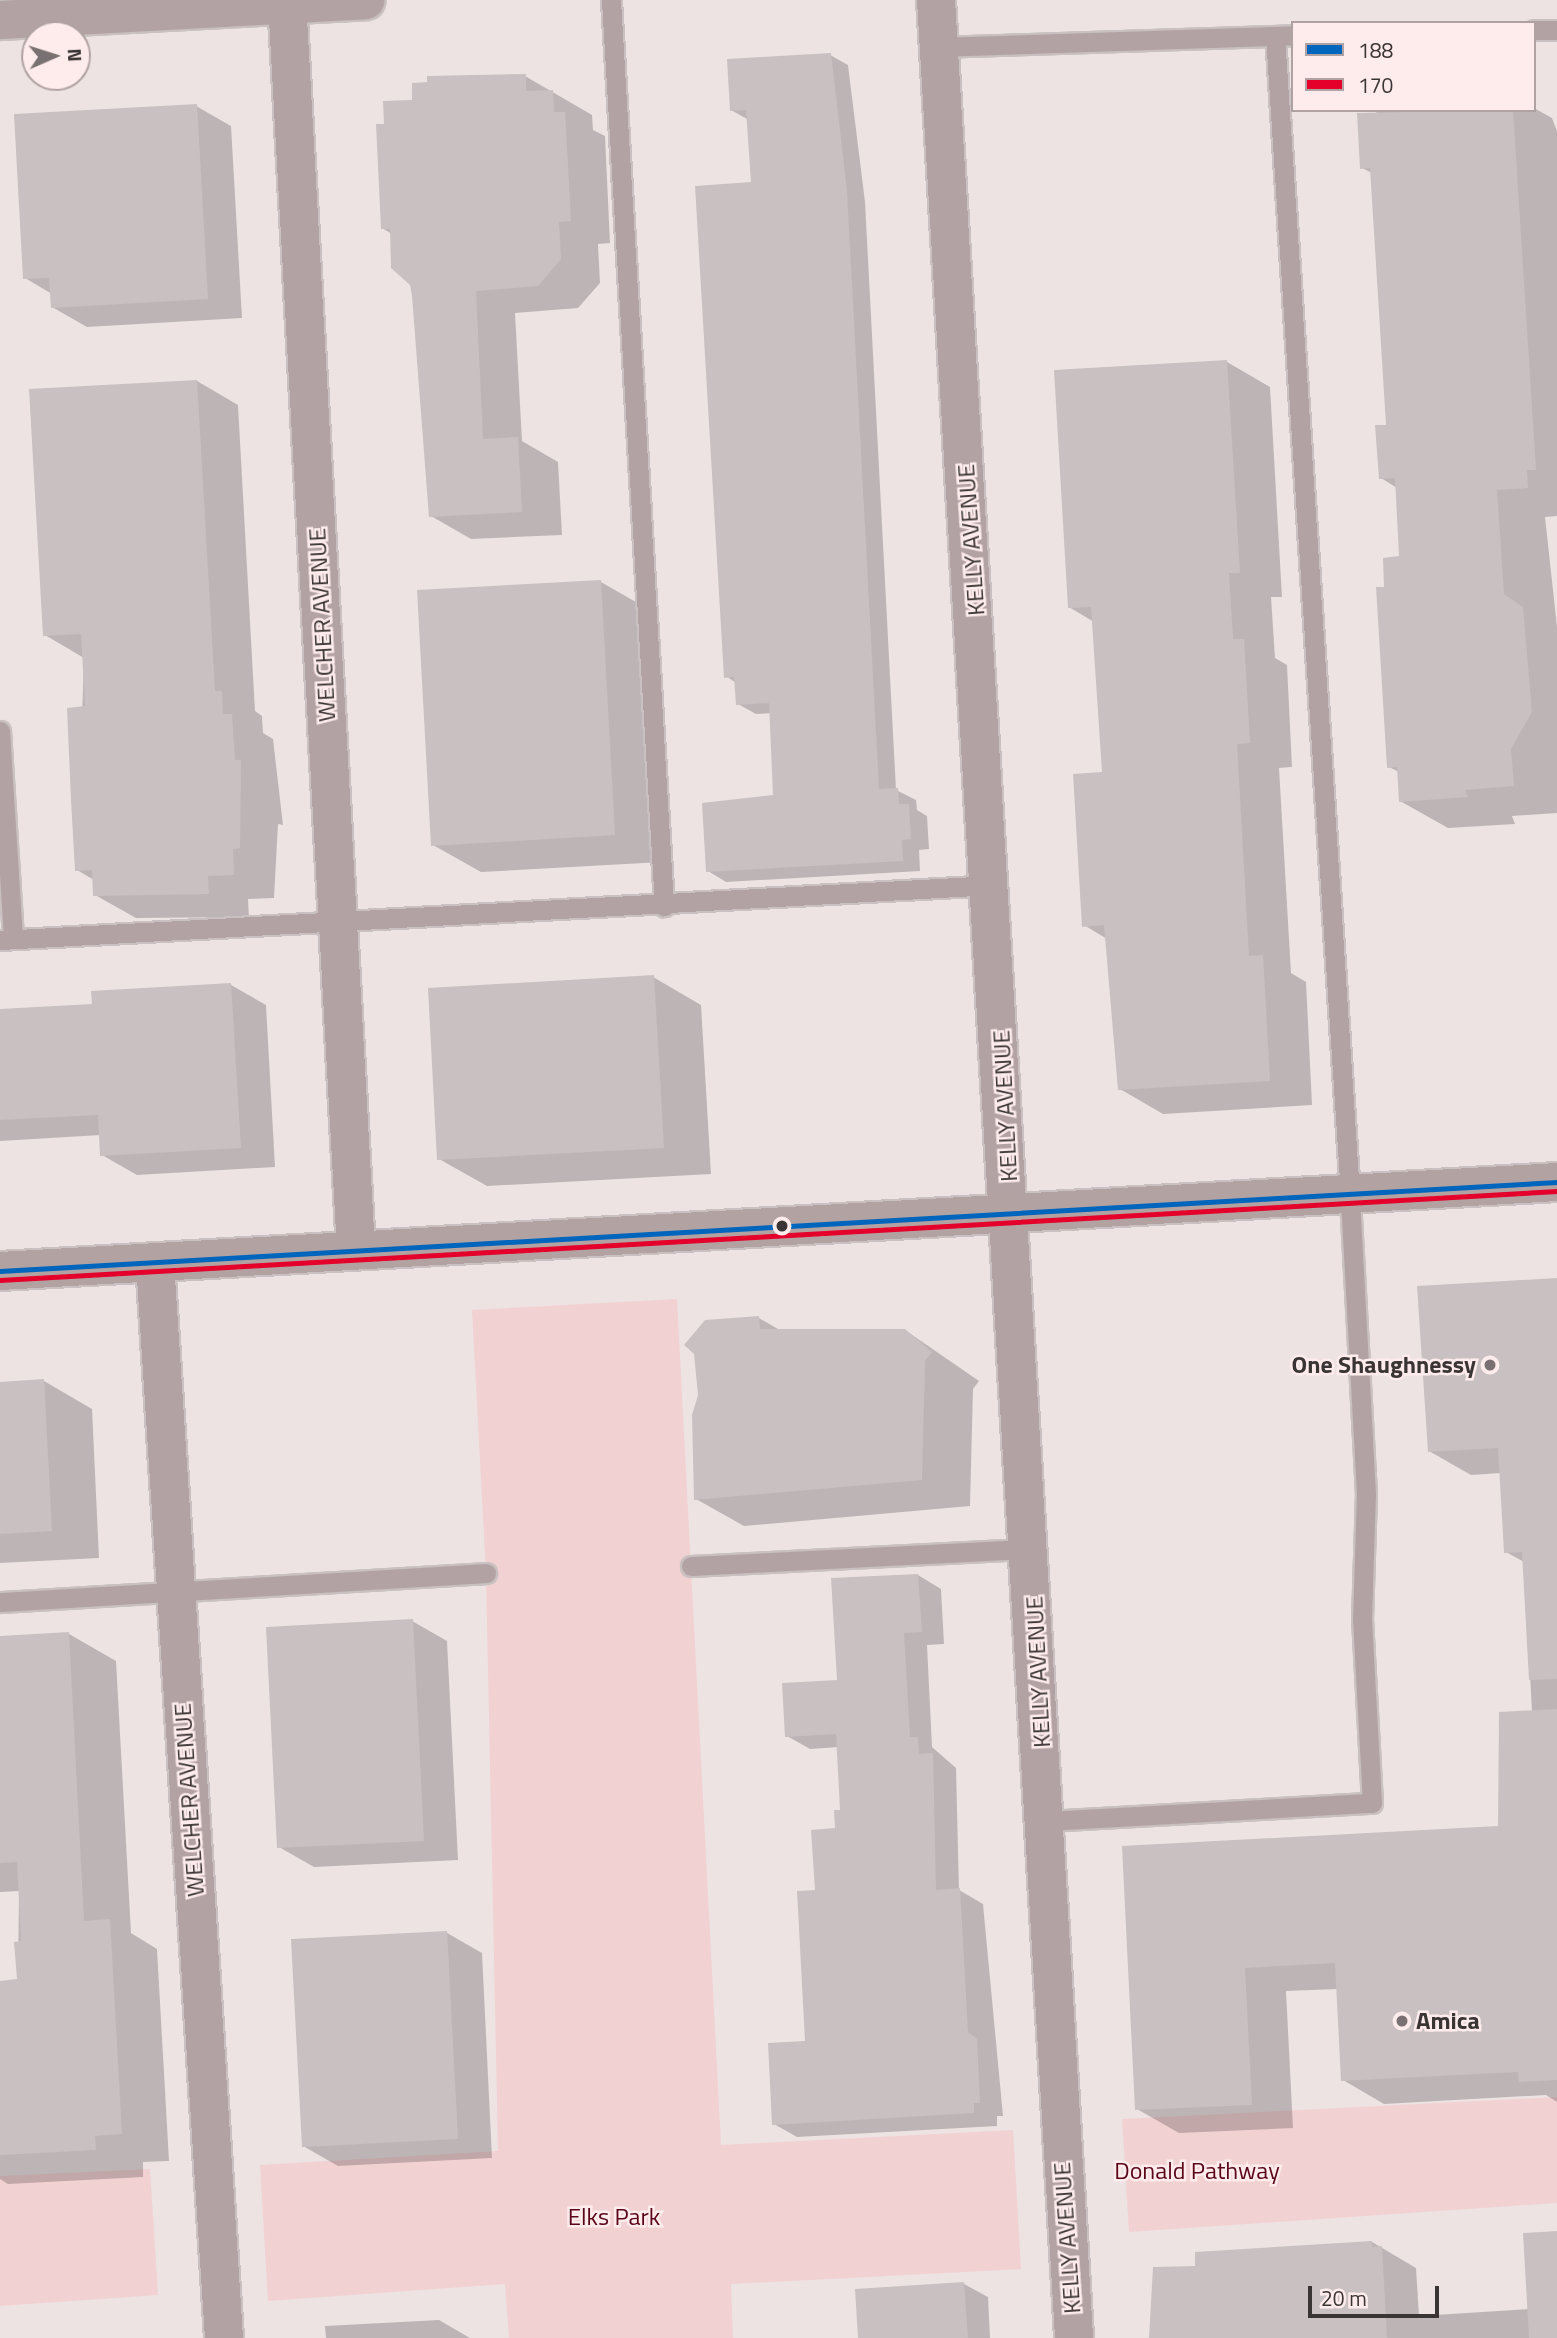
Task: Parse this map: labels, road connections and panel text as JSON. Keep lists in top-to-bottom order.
{
  "streets": {
    "street": ["KELLY AVENUE", "WELCHER AVENUE"]
  },
  "parks": ["Donald Pathway", "Elks Park"],
  "places": ["One Shaughnessy", "Amica"],
  "lines": ["transit line 188", "transit line 170"],
  "legend": ["188", "170"],
  "scale_bar": "20 m",
  "north": "right"
}
